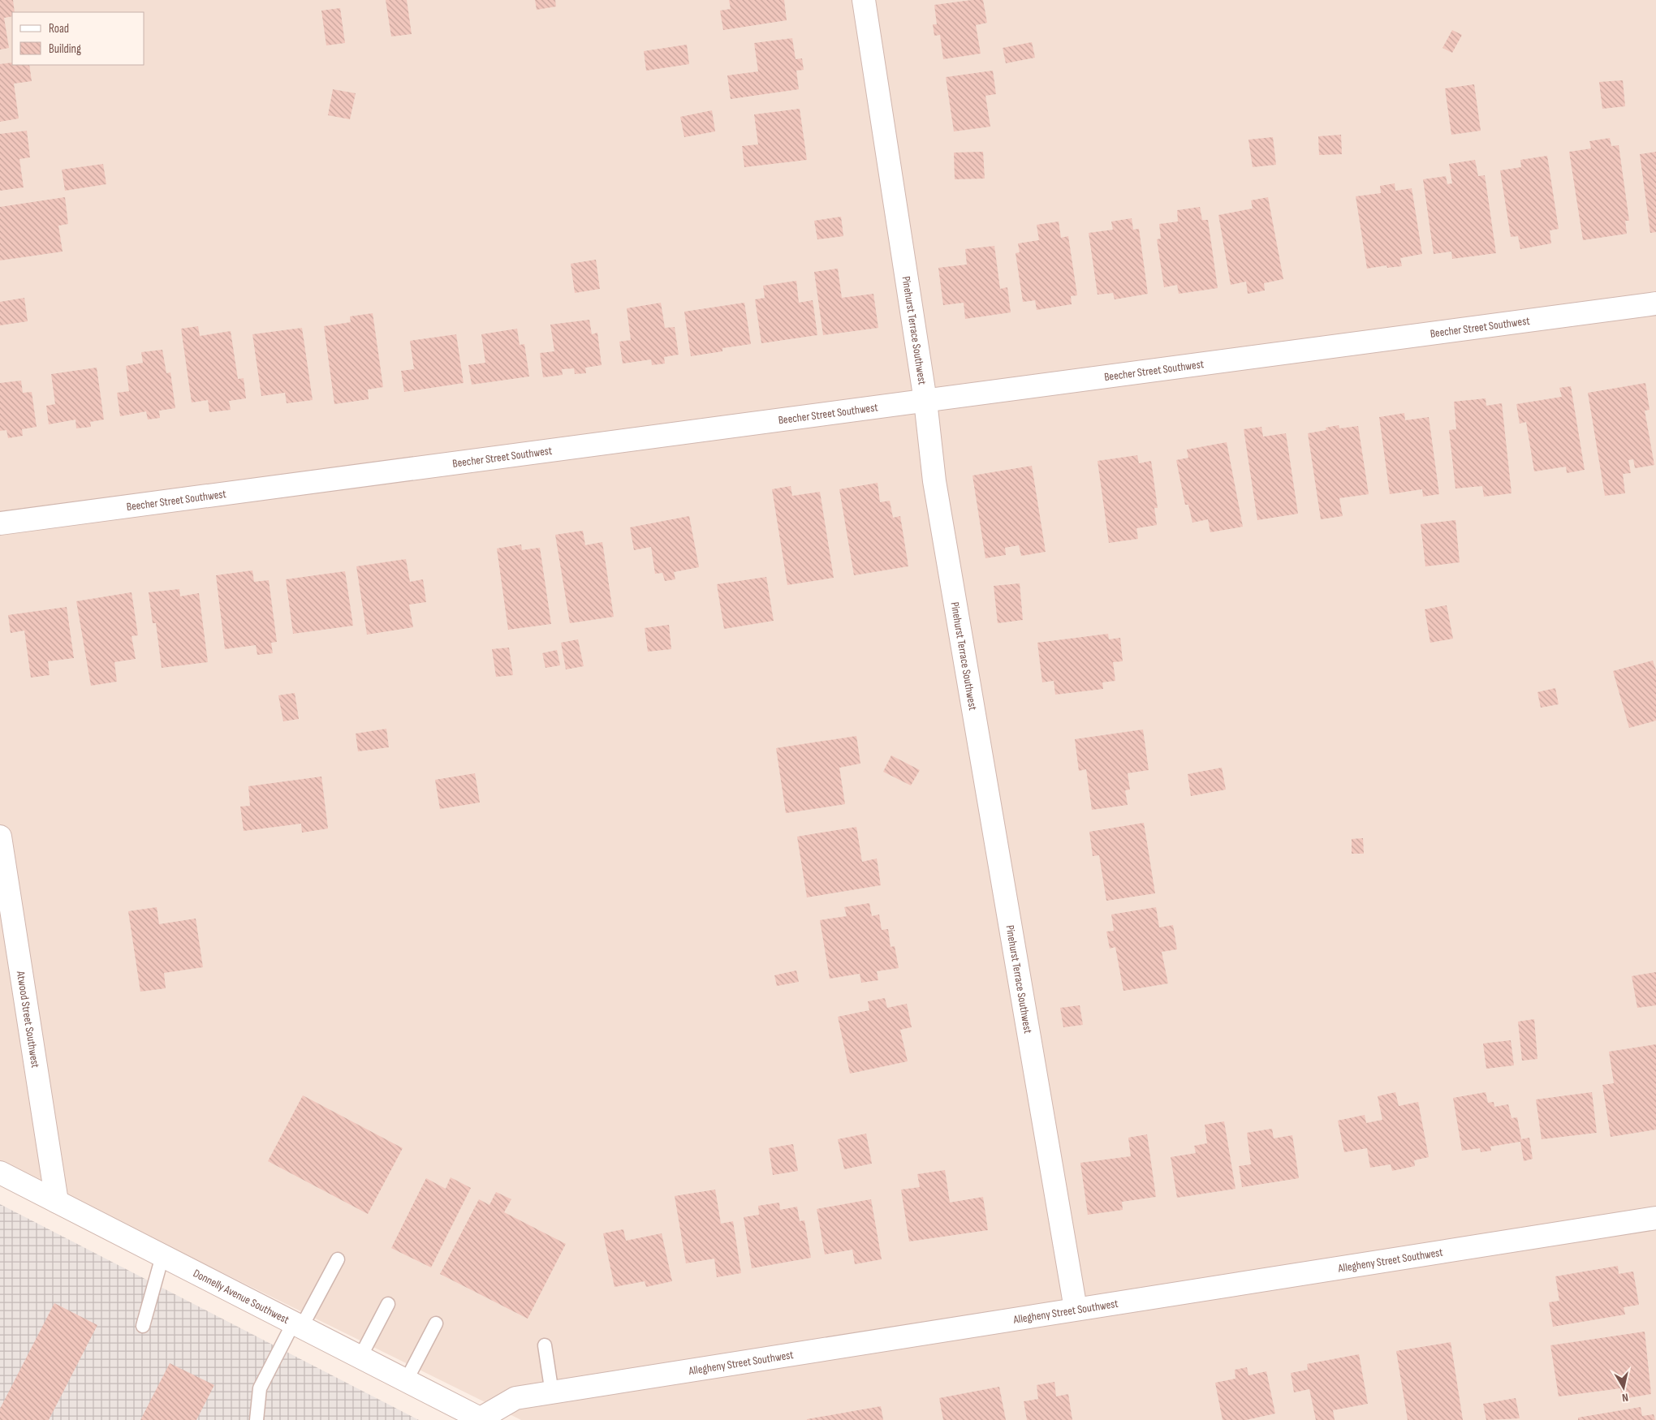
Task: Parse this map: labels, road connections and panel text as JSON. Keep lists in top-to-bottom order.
{
  "streets": {
    "street": [
      "Beecher Street Southwest",
      "Pinehurst Terrace Southwest",
      "Atwood Street Southwest",
      "Allegheny Street Southwest",
      "Donnelly Avenue Southwest"
    ]
  },
  "crossings": [
    ["Beecher Street Southwest", "Pinehurst Terrace Southwest"],
    ["Pinehurst Terrace Southwest", "Allegheny Street Southwest"],
    ["Atwood Street Southwest", "Donnelly Avenue Southwest"],
    ["Allegheny Street Southwest", "Donnelly Avenue Southwest"]
  ],
  "legend": ["Road", "Building"],
  "north": "bottom"
}
